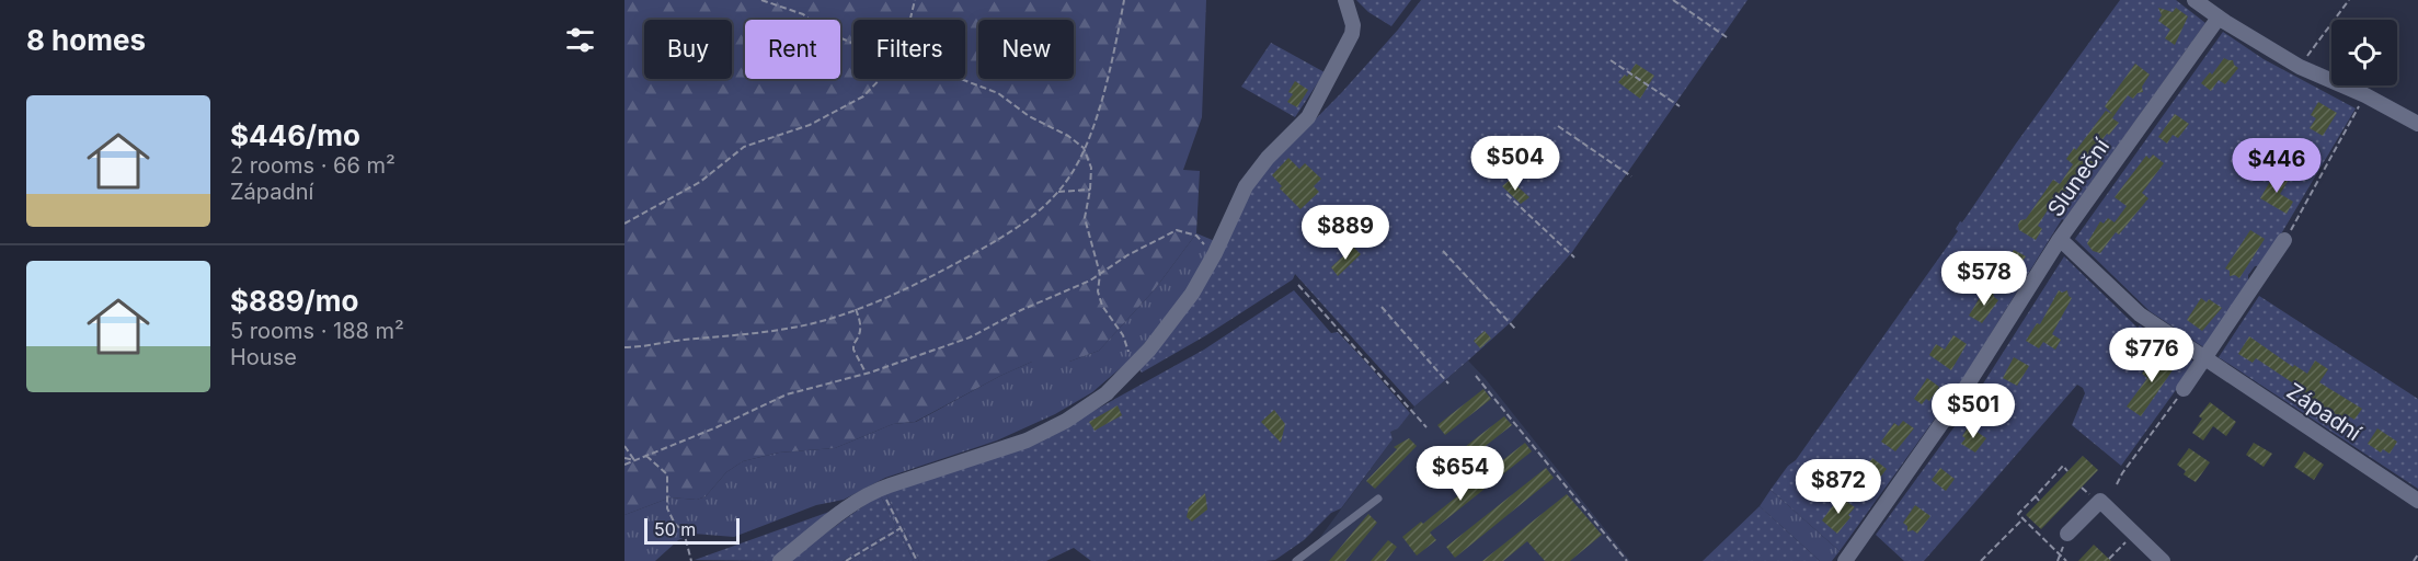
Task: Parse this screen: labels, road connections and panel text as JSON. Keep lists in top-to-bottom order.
{
  "streets": {
    "street": ["Sluneční", "Západní"]
  },
  "crossings": [
    ["Sluneční", "Západní"]
  ],
  "scale_bar": "50 m",
  "page": {
    "heading": "8 homes",
    "chip": [
      "Buy",
      "Rent",
      "Filters",
      "New"
    ],
    "list": [
      {
        "name": "$446/mo",
        "note": "2 rooms · 66 m² · Západní"
      },
      {
        "name": "$889/mo",
        "note": "5 rooms · 188 m² · House"
      }
    ],
    "price": [
      "$504",
      "$446",
      "$889",
      "$578",
      "$776",
      "$501",
      "$654",
      "$872"
    ],
    "scale": "50 m"
  }
}
